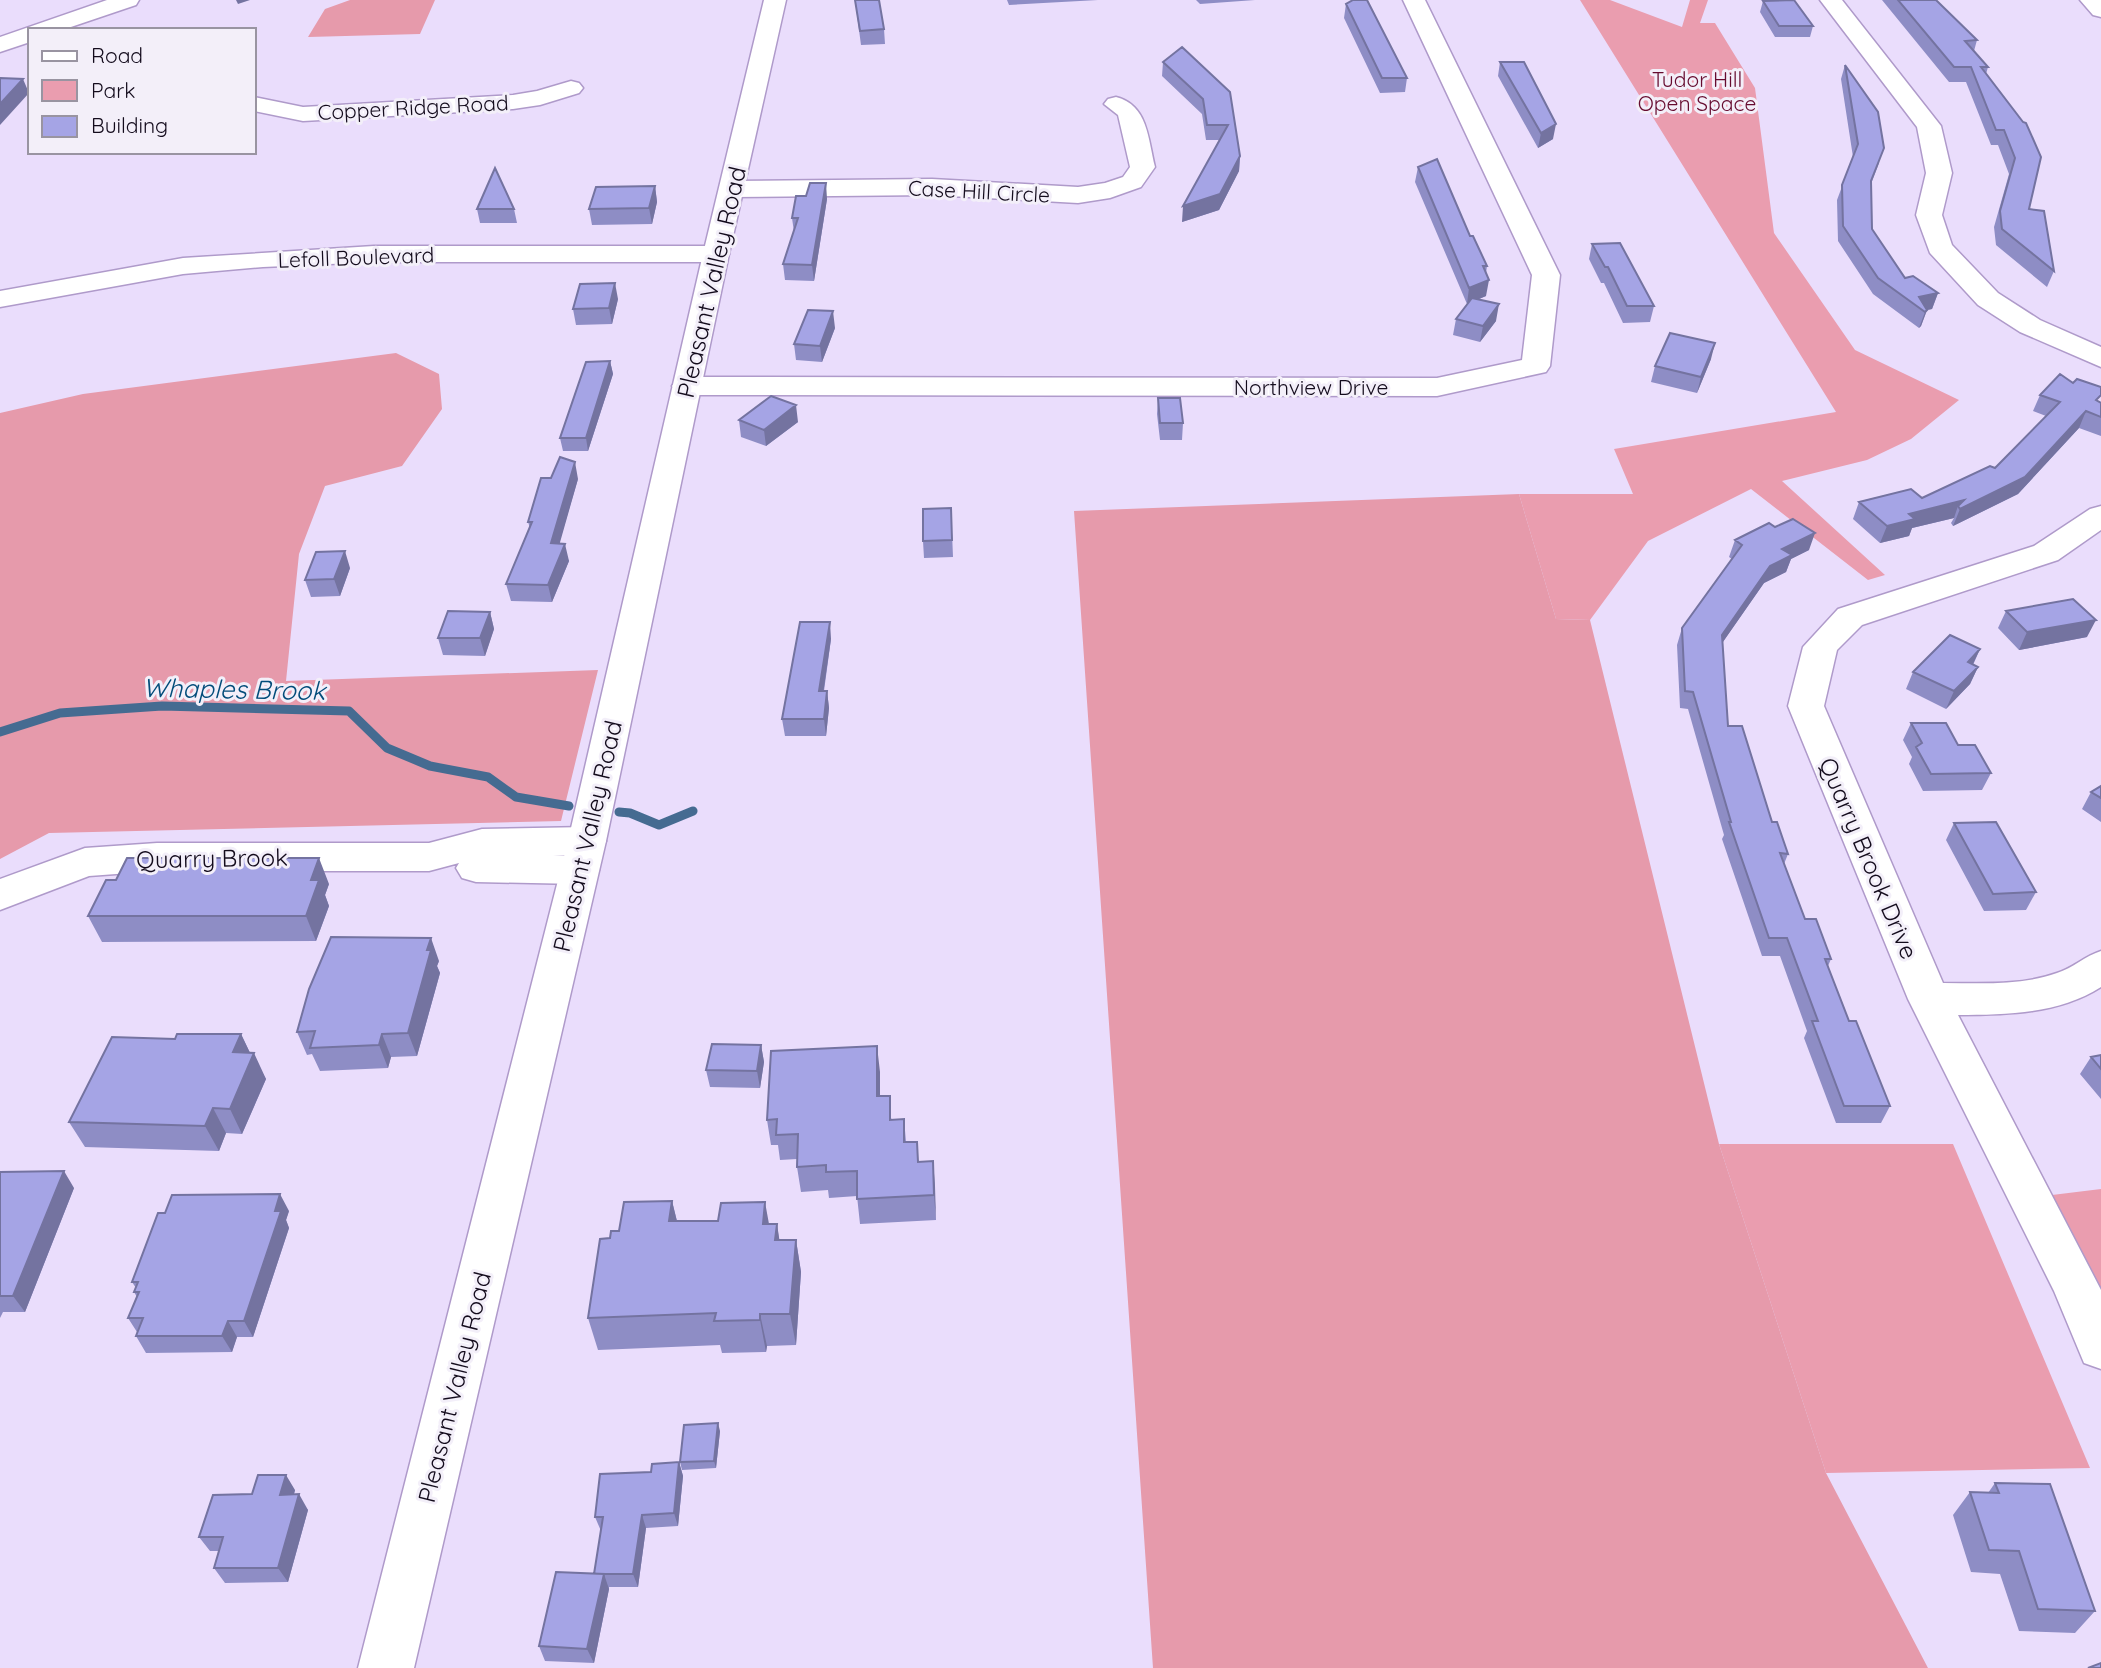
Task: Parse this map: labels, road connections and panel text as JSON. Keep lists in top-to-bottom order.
{
  "streets": {
    "street": [
      "Copper Ridge Road",
      "Case Hill Circle",
      "Lefoll Boulevard",
      "Pleasant Valley Road",
      "Northview Drive",
      "Quarry Brook",
      "Quarry Brook Drive"
    ]
  },
  "crossings": [
    ["Case Hill Circle", "Pleasant Valley Road"],
    ["Lefoll Boulevard", "Pleasant Valley Road"],
    ["Pleasant Valley Road", "Northview Drive"],
    ["Pleasant Valley Road", "Quarry Brook"]
  ],
  "water": ["Whaples Brook"],
  "parks": ["Tudor Hill Open Space"],
  "legend": ["Road", "Park", "Building"]
}
